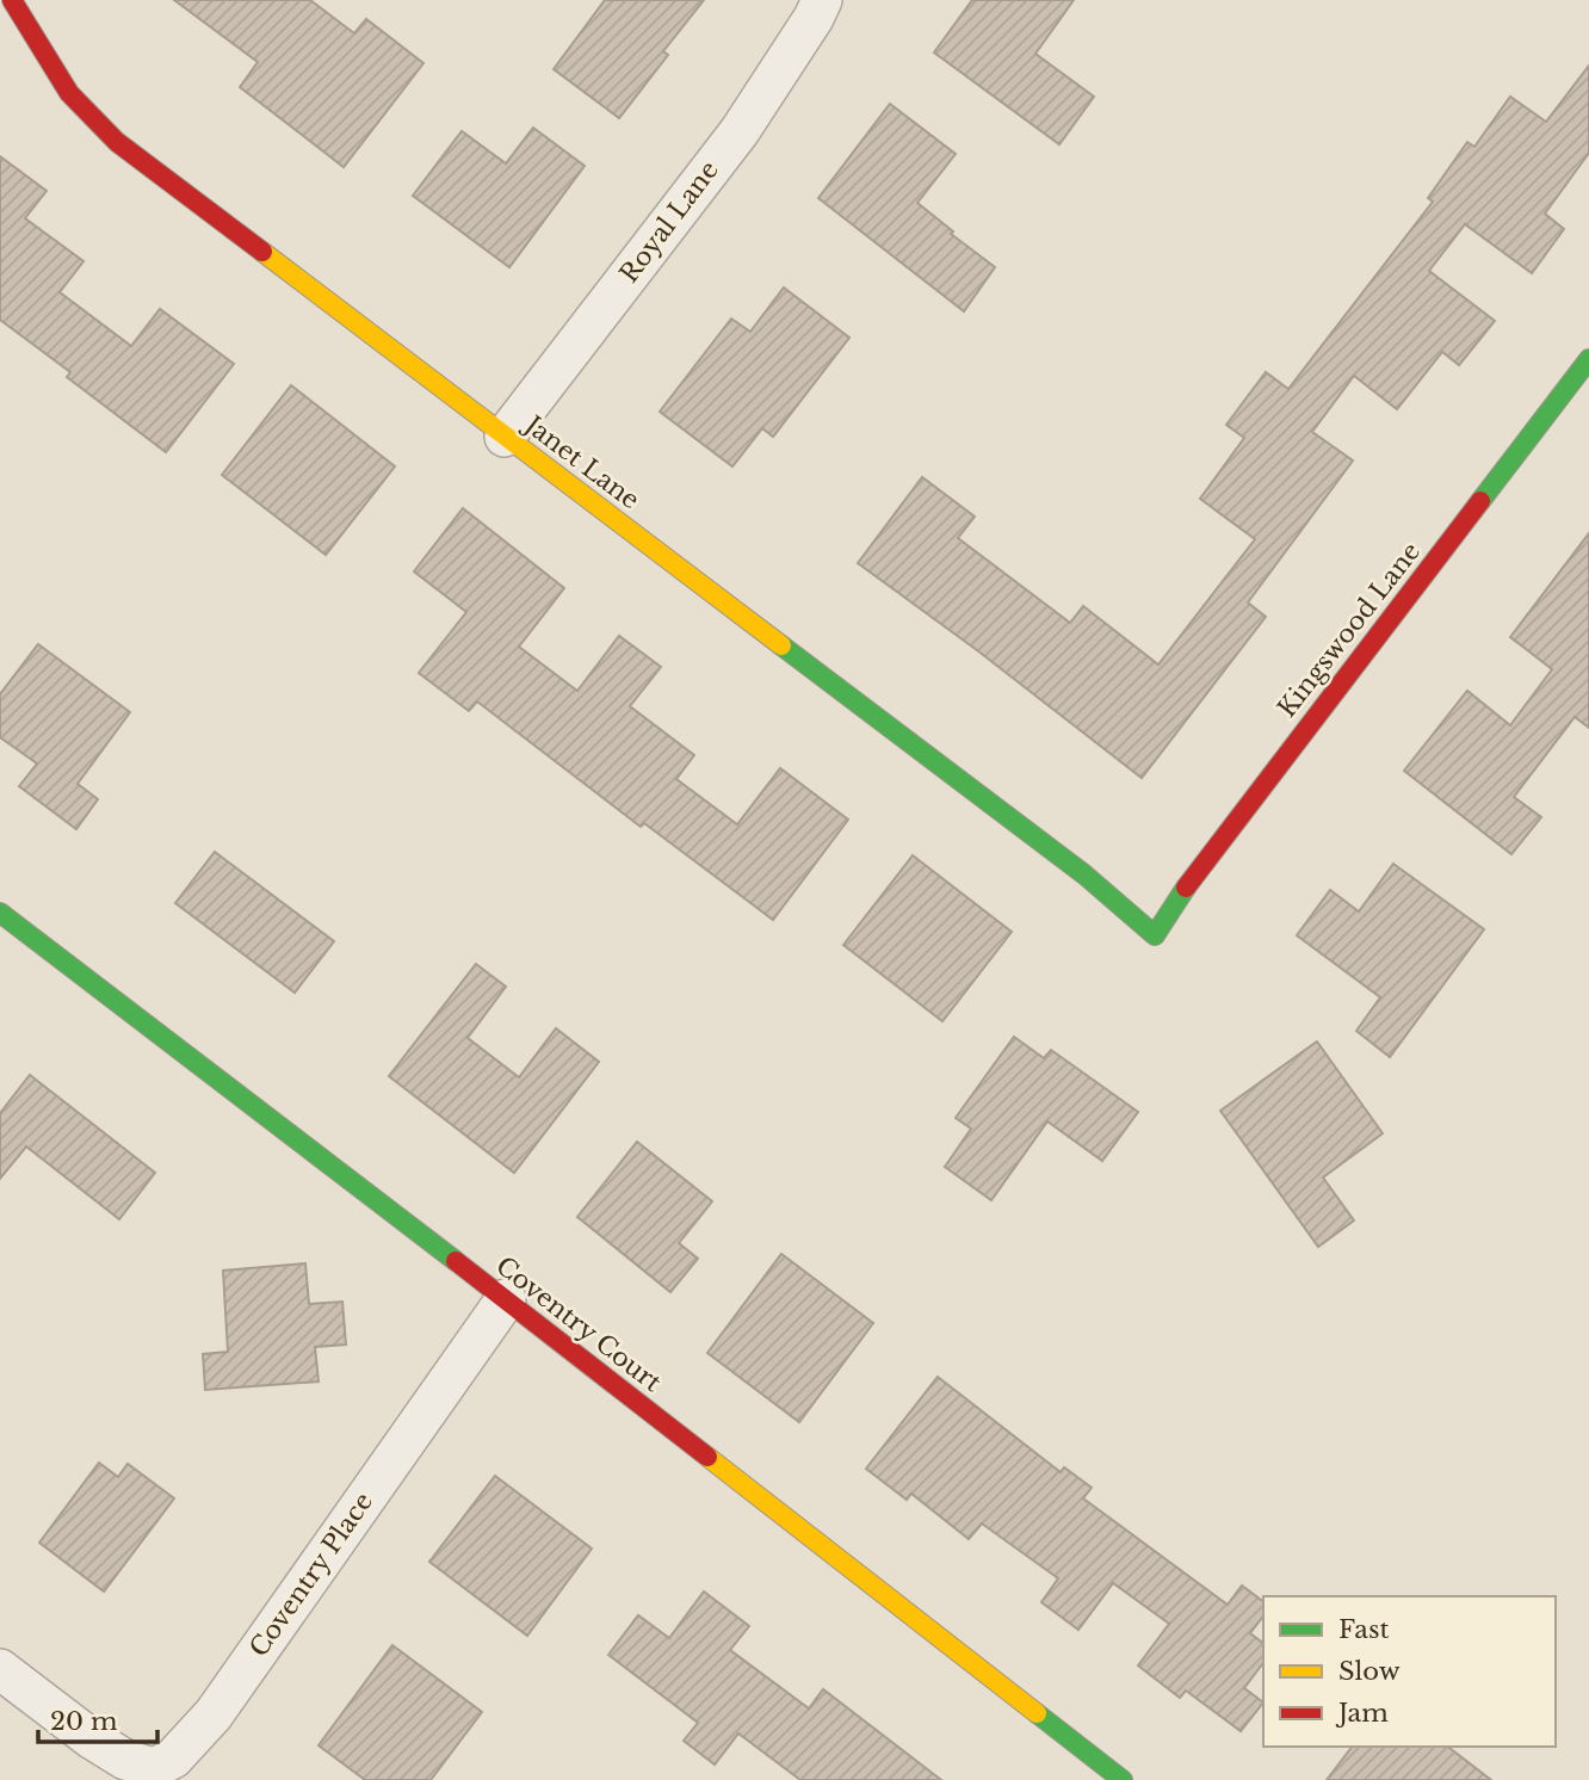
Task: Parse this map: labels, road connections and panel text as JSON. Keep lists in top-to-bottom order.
{
  "streets": {
    "street": [
      "Royal Lane",
      "Janet Lane",
      "Kingswood Lane",
      "Coventry Court",
      "Coventry Place"
    ]
  },
  "crossings": [
    ["Royal Lane", "Janet Lane"],
    ["Janet Lane", "Kingswood Lane"],
    ["Coventry Court", "Coventry Place"]
  ],
  "legend": ["Fast", "Slow", "Jam"],
  "scale_bar": "20 m"
}
